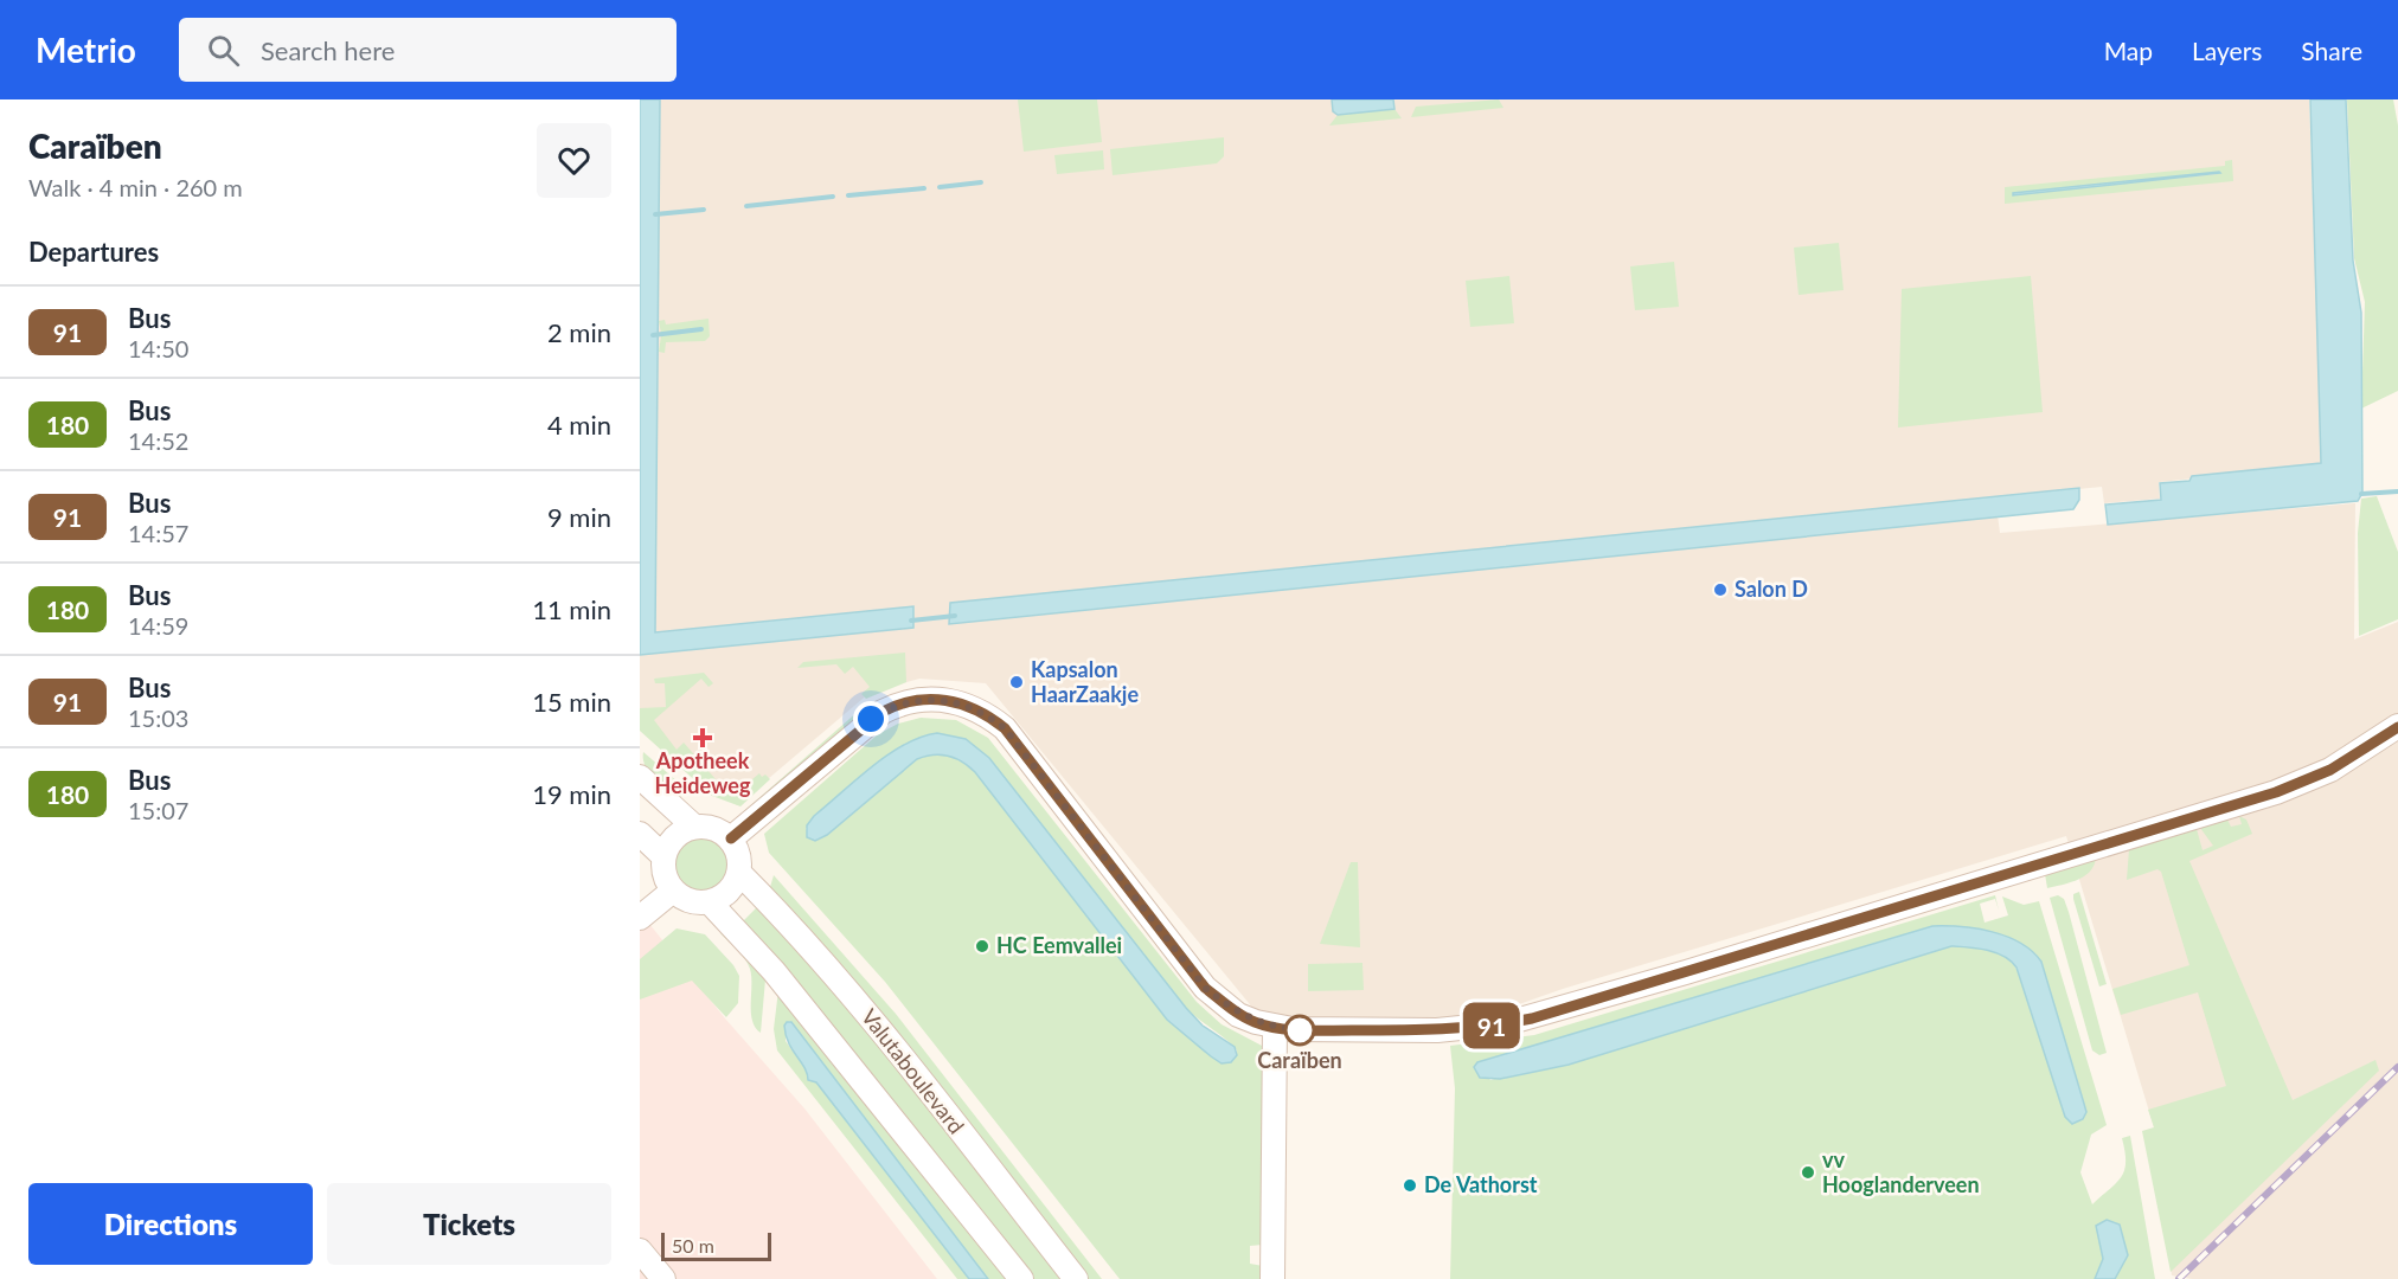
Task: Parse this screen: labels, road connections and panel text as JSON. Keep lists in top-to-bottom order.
{
  "streets": {
    "street": ["Valutaboulevard"]
  },
  "places": {
    "other": [
      "Salon D",
      "Kapsalon HaarZaakje",
      "HC Eemvallei",
      "Caraïben",
      "vv Hooglanderveen",
      "De Vathorst"
    ],
    "health": ["Apotheek Heideweg"]
  },
  "lines": ["bus line 91"],
  "scale_bar": "50 m",
  "page": {
    "header": "Metrio",
    "search": "Search here",
    "nav": ["Map", "Layers", "Share"],
    "heading": [
      ["Caraïben", "Walk · 4 min · 260 m"],
      "Departures"
    ],
    "on_map": "91",
    "list": [
      {
        "mark": "91",
        "name": "Bus",
        "note": "14:50",
        "value": "2 min"
      },
      {
        "mark": "180",
        "name": "Bus",
        "note": "14:52",
        "value": "4 min"
      },
      {
        "mark": "91",
        "name": "Bus",
        "note": "14:57",
        "value": "9 min"
      },
      {
        "mark": "180",
        "name": "Bus",
        "note": "14:59",
        "value": "11 min"
      },
      {
        "mark": "91",
        "name": "Bus",
        "note": "15:03",
        "value": "15 min"
      },
      {
        "mark": "180",
        "name": "Bus",
        "note": "15:07",
        "value": "19 min"
      }
    ],
    "buttons": ["Directions", "Tickets"],
    "scale": "50 m"
  }
}
